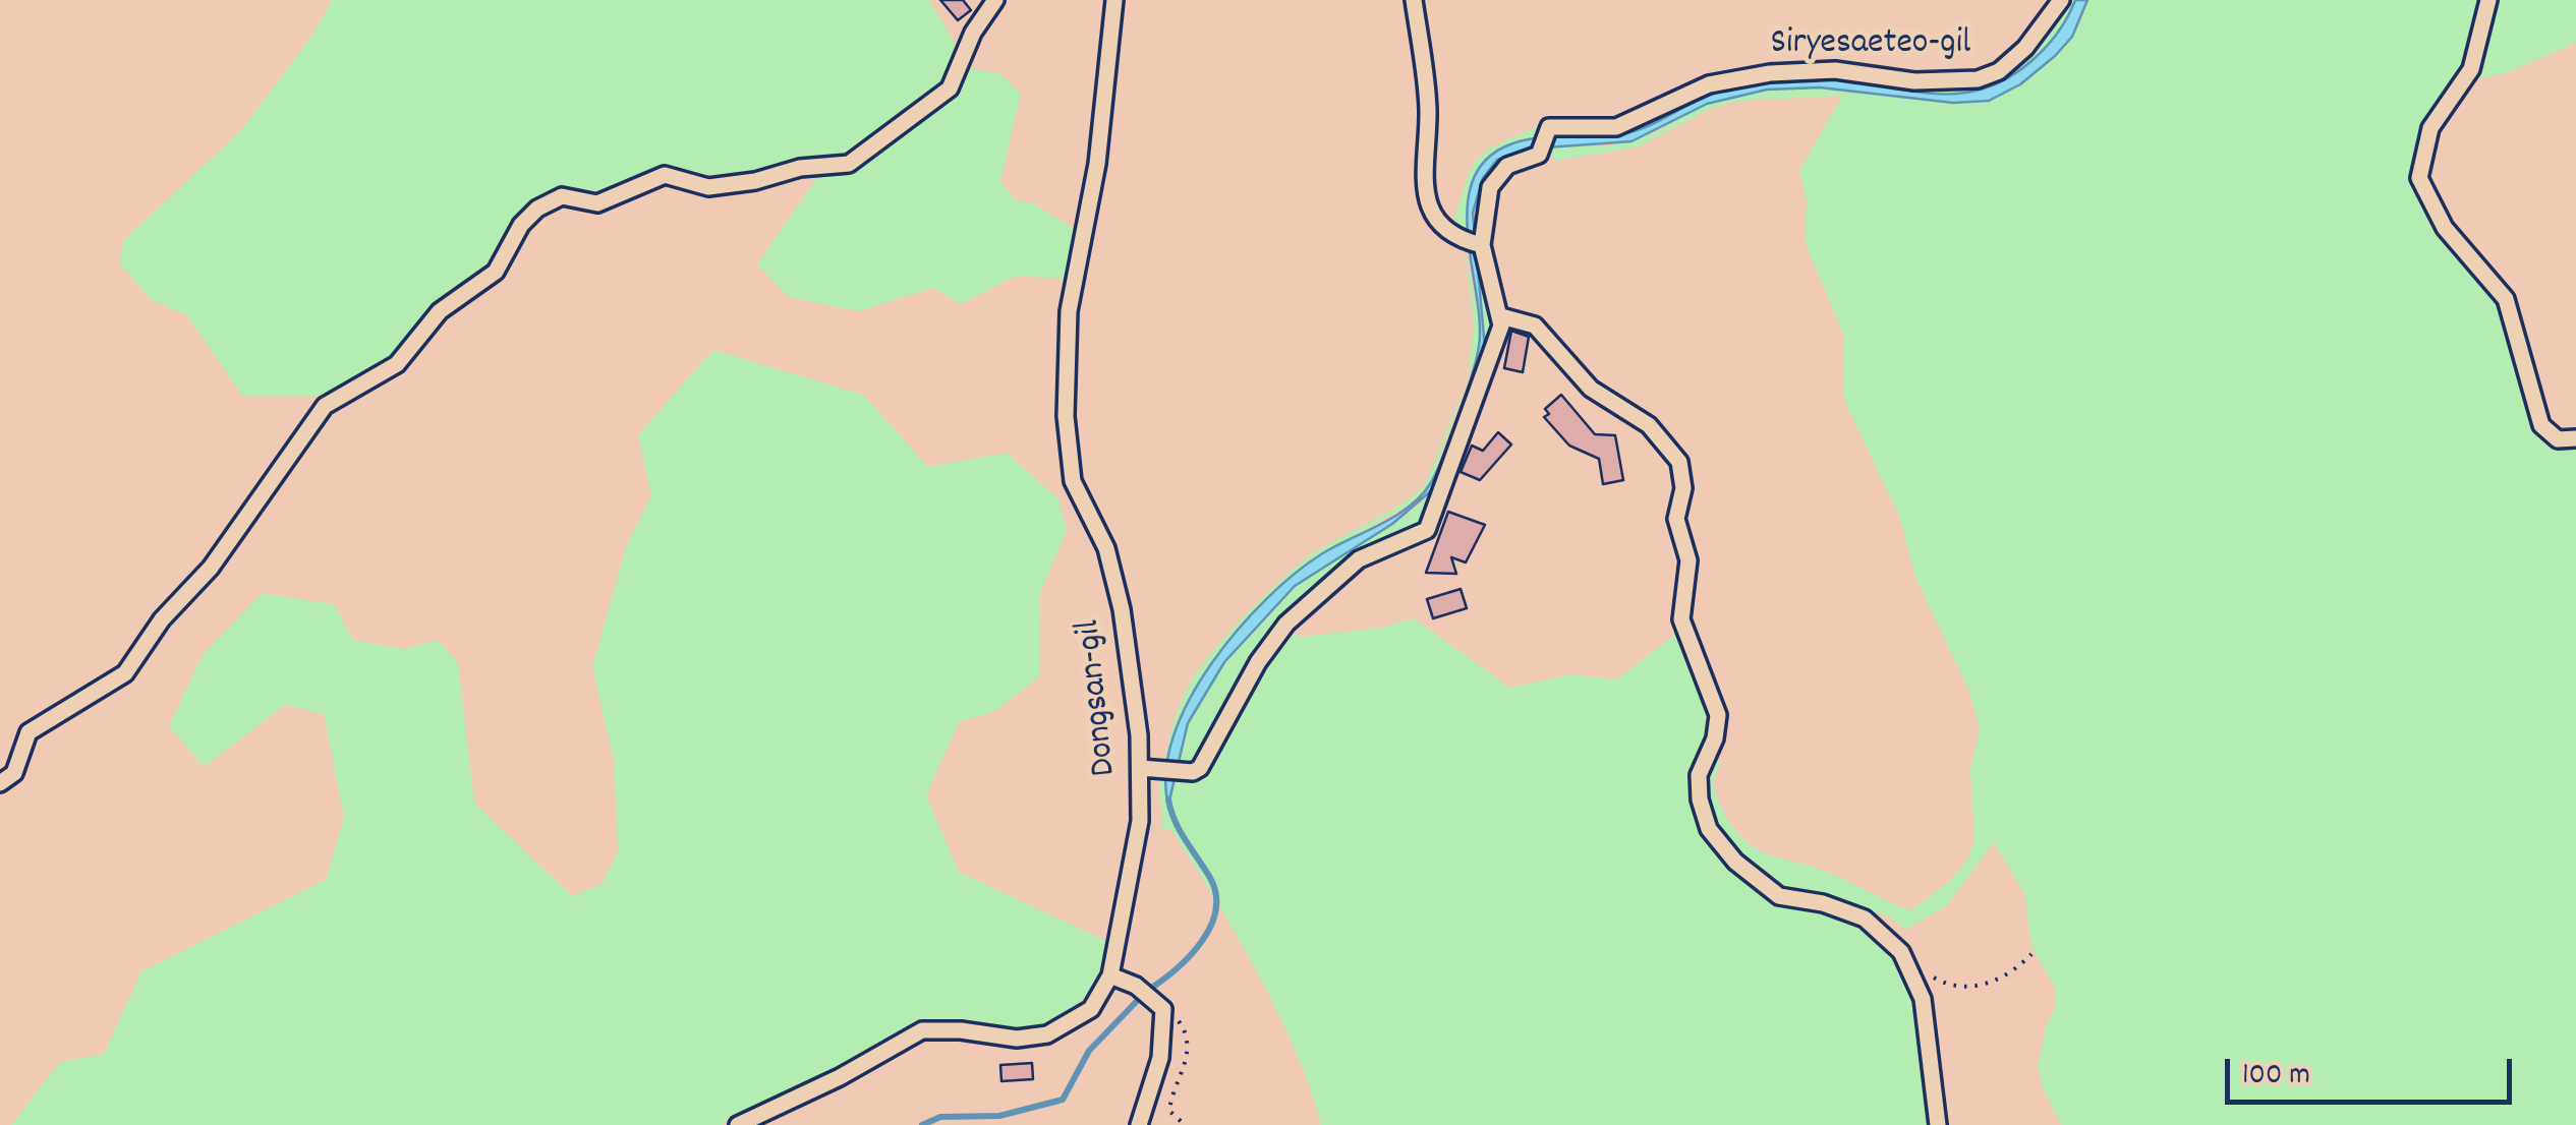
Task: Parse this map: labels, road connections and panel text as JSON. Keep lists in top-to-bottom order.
{
  "streets": {
    "street": ["Siryesaeteo-gil", "Dongsan-gil"]
  },
  "scale_bar": "100 m"
}
